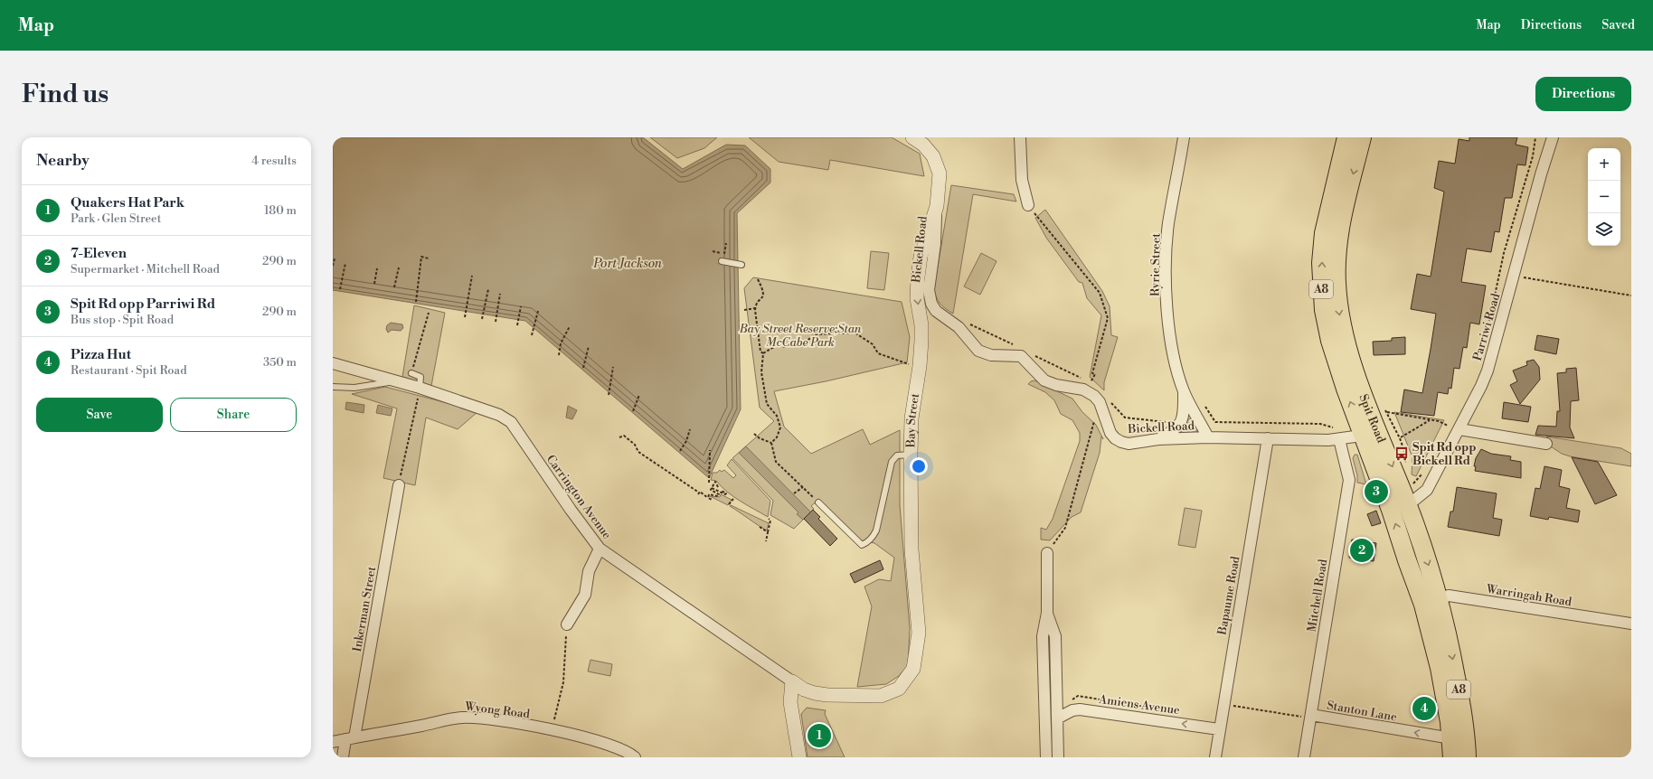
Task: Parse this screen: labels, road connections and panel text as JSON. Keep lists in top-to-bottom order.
{
  "streets": {
    "highway": ["A8", "Spit Road"],
    "street": [
      "Bickell Road",
      "Ryrie Street",
      "Parriwi Road",
      "Bay Street",
      "Carrington Avenue",
      "Bapaume Road",
      "Mitchell Road",
      "Warringah Road",
      "Inkerman Street",
      "Amiens Avenue",
      "Wyong Road",
      "Stanton Lane"
    ]
  },
  "crossings": [
    ["Bickell Road", "Ryrie Street"],
    ["Bickell Road", "Spit Road"],
    ["Bickell Road", "Bay Street"],
    ["Bickell Road", "Bapaume Road"],
    ["Bickell Road", "Mitchell Road"],
    ["Parriwi Road", "Spit Road"],
    ["Spit Road", "Warringah Road"],
    ["Spit Road", "Stanton Lane"],
    ["Bay Street", "Carrington Avenue"],
    ["Bapaume Road", "Amiens Avenue"],
    ["Mitchell Road", "Stanton Lane"],
    ["Inkerman Street", "Wyong Road"]
  ],
  "one_way": ["Amiens Avenue", "Stanton Lane"],
  "water": ["Port Jackson"],
  "parks": ["Bay Street Reserve;Stan McCabe Park"],
  "places": {
    "bus stop": ["Spit Rd opp Bickell Rd"]
  },
  "page": {
    "header": "Map",
    "nav": ["Map", "Directions", "Saved"],
    "buttons": [
      "Directions",
      ["Save", "Share"]
    ],
    "title": "Find us",
    "heading": ["Nearby", "4 results"],
    "map_buttons": ["+", "−"],
    "list": [
      {
        "mark": "1",
        "name": "Quakers Hat Park",
        "note": "Park · Glen Street",
        "value": "180 m"
      },
      {
        "mark": "2",
        "name": "7-Eleven",
        "note": "Supermarket · Mitchell Road",
        "value": "290 m"
      },
      {
        "mark": "3",
        "name": "Spit Rd opp Parriwi Rd",
        "note": "Bus stop · Spit Road",
        "value": "290 m"
      },
      {
        "mark": "4",
        "name": "Pizza Hut",
        "note": "Restaurant · Spit Road",
        "value": "350 m"
      }
    ],
    "pins": [
      "3",
      "2",
      "4",
      "1"
    ]
  }
}
